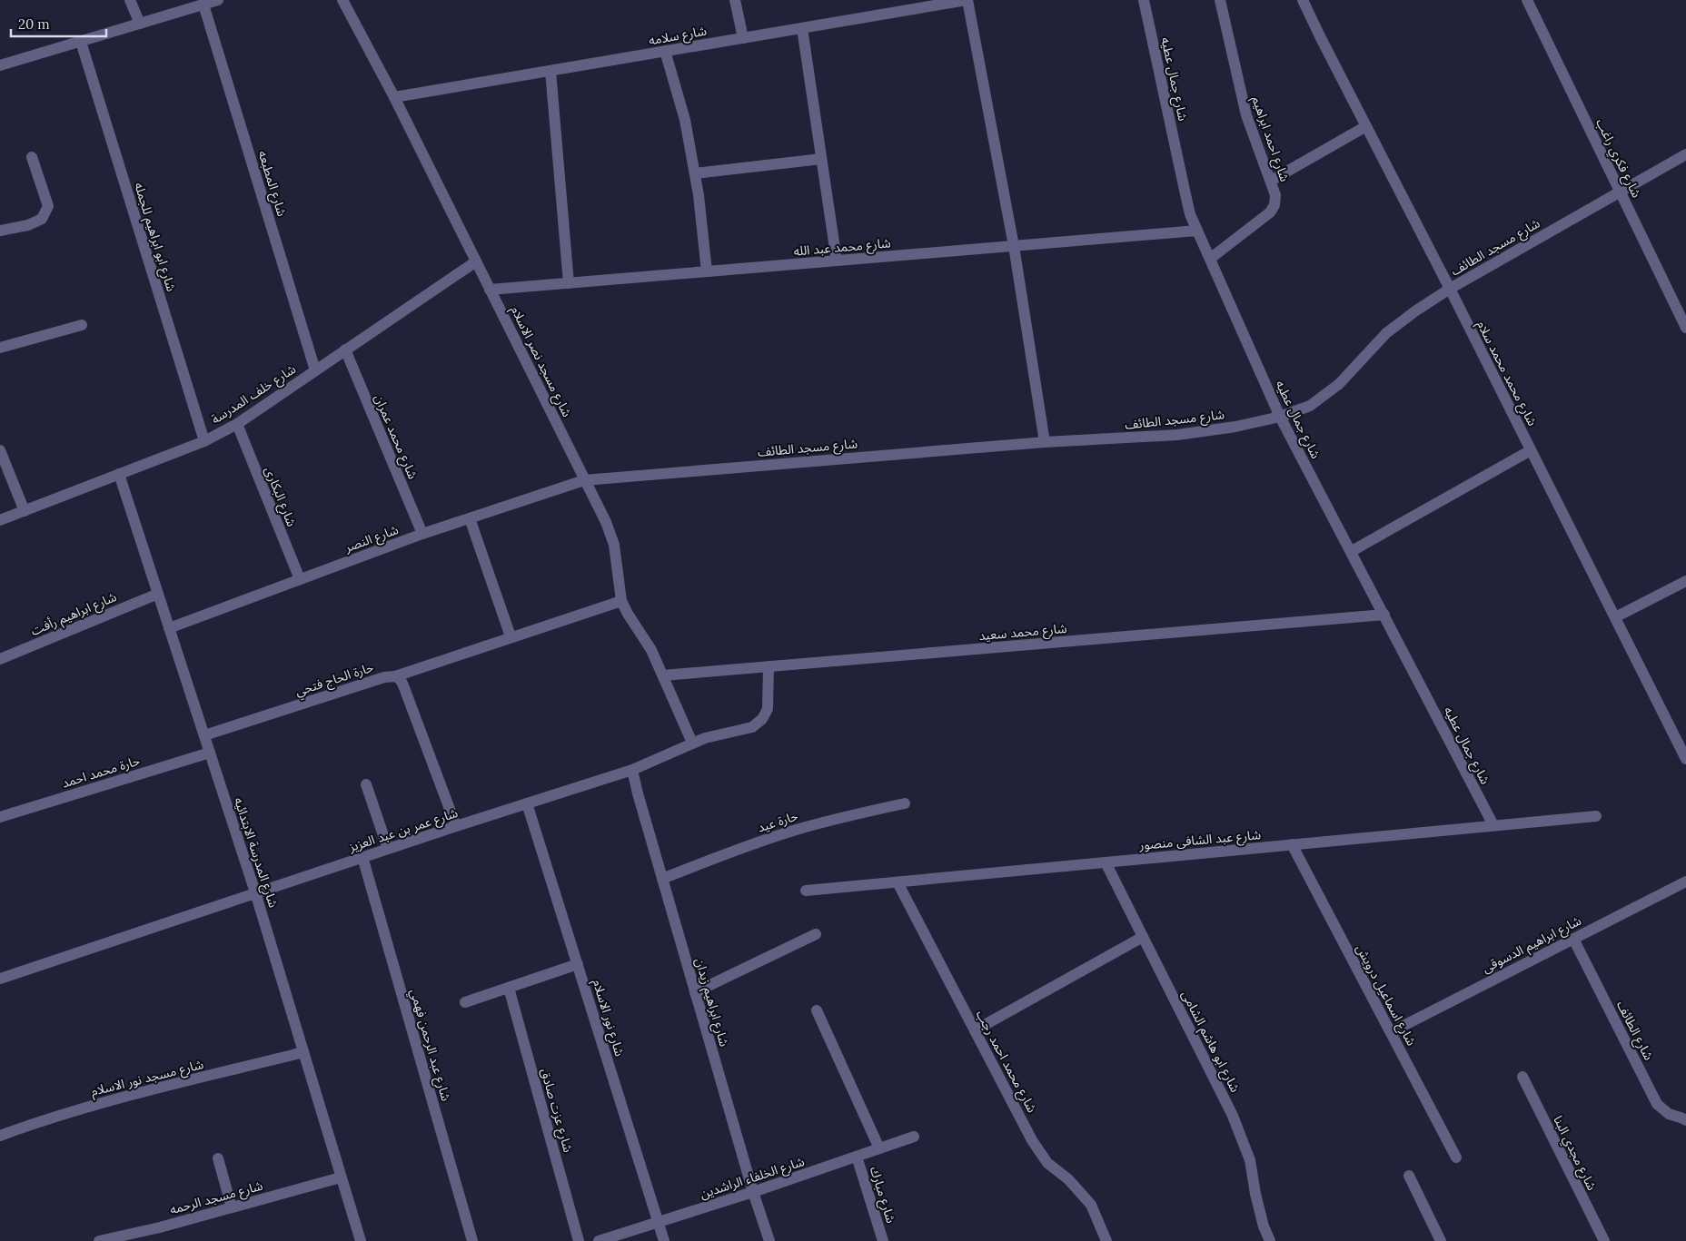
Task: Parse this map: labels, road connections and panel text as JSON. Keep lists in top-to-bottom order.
{
  "streets": {
    "street": [
      "شارع سلامه",
      "شارع جمال عطيه",
      "شارع احمد ابراهيم",
      "شارع فكري راغب",
      "شارع المطبعه",
      "شارع ابو ابراهيم للجمله",
      "شارع محمد عبد الله",
      "شارع مسجد الطائف",
      "شارع مسجد نصر الاسلام",
      "شارع محمد محمد سلام",
      "شارع خلف المدرسة",
      "شارع محمد عمران",
      "شارع البكارى",
      "شارع النصر",
      "شارع ابراهيم رأفت",
      "شارع محمد سعيد",
      "حارة الحاج فتحي",
      "حارة محمد احمد",
      "حارة عيد",
      "شارع عمر بن عبد العزيز",
      "شارع عبد الشافى منصور",
      "شارع المدرسة الابتدائيه",
      "شارع ابراهيم الدسوقى",
      "شارع اسماعيل درويش",
      "شارع ابراهيم زيدان",
      "شارع نور الاسلام",
      "شارع الطائف",
      "شارع ابو هاشم الشامى",
      "شارع عبد الرحمن فهمي",
      "شارع محمد احمد رجب",
      "شارع مسجد نور الاسلام",
      "شارع عزت صادق",
      "شارع مجدي البنا",
      "شارع الخلفاء الراشدين",
      "شارع مبارك",
      "شارع مسجد الرحمه"
    ]
  },
  "crossings": [
    ["شارع سلامه", "شارع مسجد نصر الاسلام"],
    ["شارع جمال عطيه", "شارع احمد ابراهيم"],
    ["شارع جمال عطيه", "شارع محمد عبد الله"],
    ["شارع جمال عطيه", "شارع مسجد الطائف"],
    ["شارع جمال عطيه", "شارع محمد سعيد"],
    ["شارع جمال عطيه", "شارع عبد الشافى منصور"],
    ["شارع فكري راغب", "شارع مسجد الطائف"],
    ["شارع المطبعه", "شارع خلف المدرسة"],
    ["شارع ابو ابراهيم للجمله", "شارع خلف المدرسة"],
    ["شارع محمد عبد الله", "شارع مسجد نصر الاسلام"],
    ["شارع مسجد الطائف", "شارع مسجد نصر الاسلام"],
    ["شارع مسجد الطائف", "شارع محمد محمد سلام"],
    ["شارع مسجد الطائف", "شارع النصر"],
    ["شارع مسجد نصر الاسلام", "شارع خلف المدرسة"],
    ["شارع مسجد نصر الاسلام", "شارع النصر"],
    ["شارع مسجد نصر الاسلام", "شارع محمد سعيد"],
    ["شارع مسجد نصر الاسلام", "حارة الحاج فتحي"],
    ["شارع مسجد نصر الاسلام", "شارع عمر بن عبد العزيز"],
    ["شارع خلف المدرسة", "شارع محمد عمران"],
    ["شارع خلف المدرسة", "شارع البكارى"],
    ["شارع خلف المدرسة", "شارع المدرسة الابتدائيه"],
    ["شارع محمد عمران", "شارع النصر"],
    ["شارع البكارى", "شارع النصر"],
    ["شارع النصر", "شارع المدرسة الابتدائيه"],
    ["شارع ابراهيم رأفت", "شارع المدرسة الابتدائيه"],
    ["شارع محمد سعيد", "شارع عمر بن عبد العزيز"],
    ["حارة الحاج فتحي", "شارع المدرسة الابتدائيه"],
    ["حارة محمد احمد", "شارع المدرسة الابتدائيه"],
    ["حارة عيد", "شارع ابراهيم زيدان"],
    ["شارع عمر بن عبد العزيز", "شارع المدرسة الابتدائيه"],
    ["شارع عمر بن عبد العزيز", "شارع ابراهيم زيدان"],
    ["شارع عمر بن عبد العزيز", "شارع نور الاسلام"],
    ["شارع عمر بن عبد العزيز", "شارع عبد الرحمن فهمي"],
    ["شارع عبد الشافى منصور", "شارع اسماعيل درويش"],
    ["شارع عبد الشافى منصور", "شارع ابو هاشم الشامى"],
    ["شارع عبد الشافى منصور", "شارع محمد احمد رجب"],
    ["شارع المدرسة الابتدائيه", "شارع مسجد نور الاسلام"],
    ["شارع المدرسة الابتدائيه", "شارع مسجد الرحمه"],
    ["شارع ابراهيم الدسوقى", "شارع اسماعيل درويش"],
    ["شارع ابراهيم الدسوقى", "شارع الطائف"],
    ["شارع ابراهيم زيدان", "شارع الخلفاء الراشدين"],
    ["شارع نور الاسلام", "شارع الخلفاء الراشدين"],
    ["شارع الخلفاء الراشدين", "شارع مبارك"]
  ],
  "scale_bar": "20 m"
}
